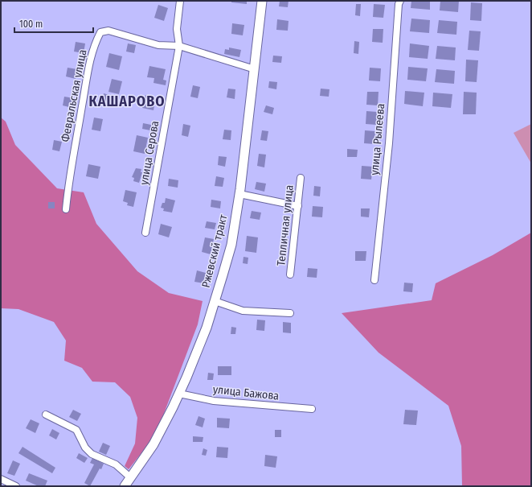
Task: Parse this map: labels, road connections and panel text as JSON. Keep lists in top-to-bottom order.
{
  "streets": {
    "main road": ["Ржевский тракт"],
    "street": [
      "Февральская улица",
      "улица Рылеева",
      "улица Серова",
      "Тепличная улица",
      "улица Бажова"
    ]
  },
  "crossings": [
    ["Февральская улица", "улица Серова"],
    ["Февральская улица", "Ржевский тракт"],
    ["Ржевский тракт", "улица Бажова"]
  ],
  "districts": ["КАШАРОВО"],
  "scale_bar": "100 m"
}
